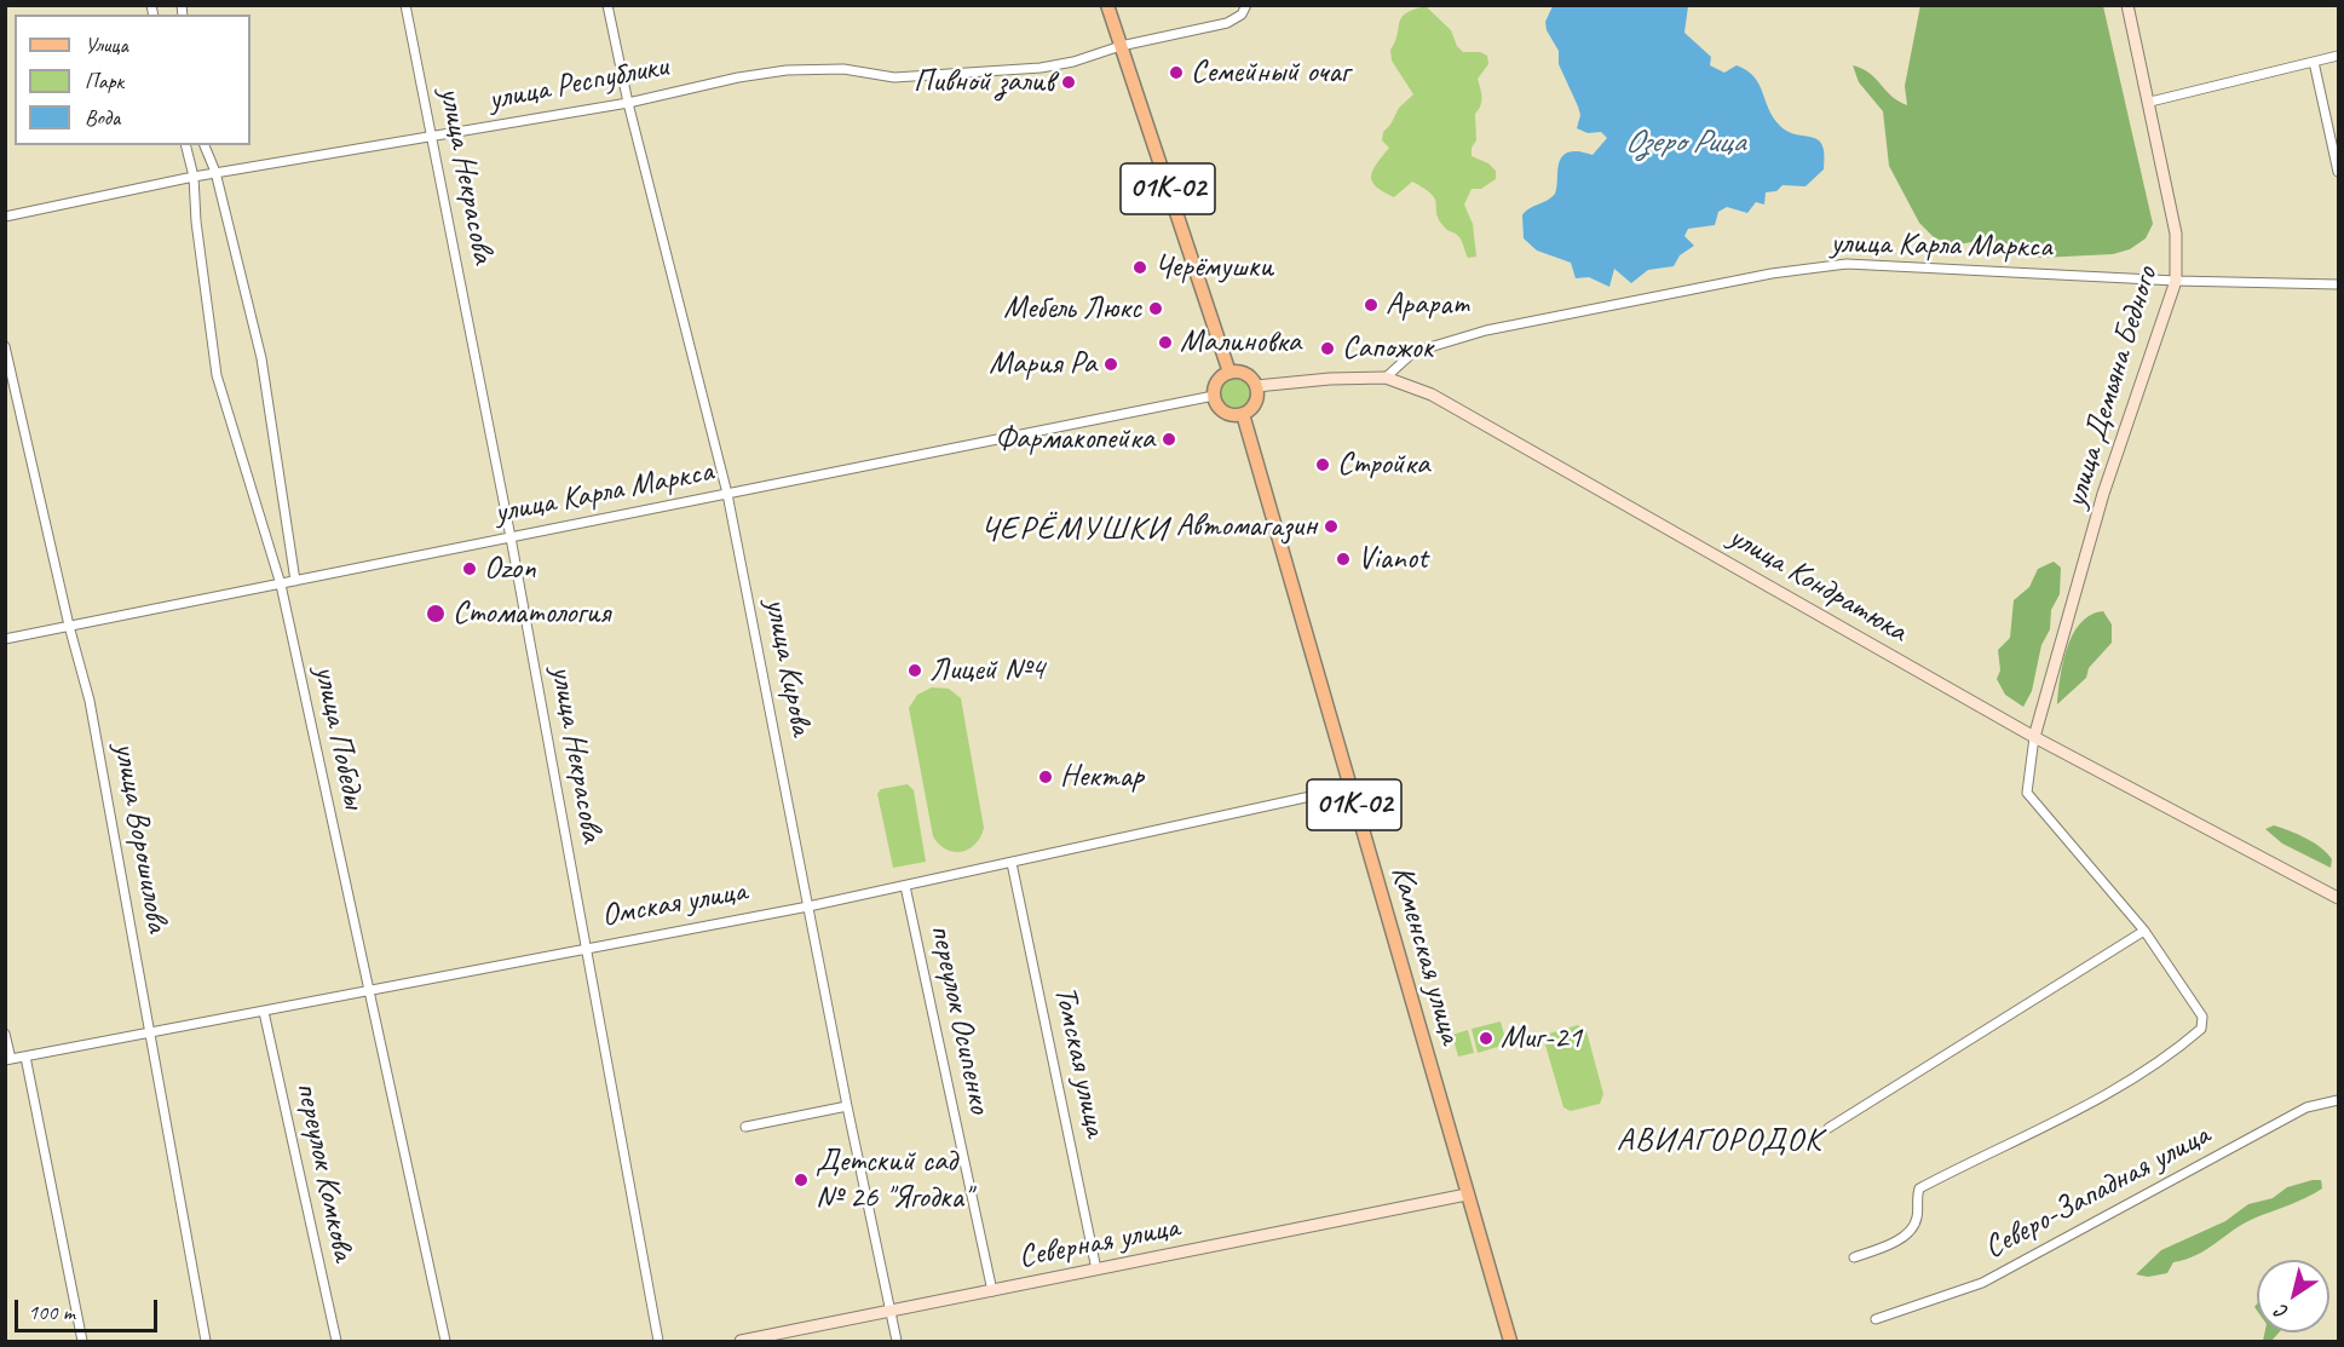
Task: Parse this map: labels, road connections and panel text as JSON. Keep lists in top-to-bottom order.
{
  "streets": {
    "main road": ["01К-02", "Каменская улица"],
    "street": [
      "улица Республики",
      "улица Некрасова",
      "улица Карла Маркса",
      "улица Демьяна Бедного",
      "улица Кондратюка",
      "улица Кирова",
      "улица Победы",
      "улица Ворошилова",
      "Омская улица",
      "переулок Осипенко",
      "Томская улица",
      "переулок Комкова",
      "Северо-Западная улица",
      "Северная улица"
    ]
  },
  "crossings": [
    ["улица Республики", "улица Некрасова"],
    ["улица Республики", "01К-02"],
    ["улица Республики", "улица Кирова"],
    ["улица Республики", "улица Победы"],
    ["улица Некрасова", "улица Карла Маркса"],
    ["улица Некрасова", "Омская улица"],
    ["01К-02", "улица Карла Маркса"],
    ["01К-02", "улица Кондратюка"],
    ["01К-02", "Каменская улица"],
    ["улица Карла Маркса", "улица Демьяна Бедного"],
    ["улица Карла Маркса", "улица Кондратюка"],
    ["улица Карла Маркса", "улица Кирова"],
    ["улица Карла Маркса", "улица Победы"],
    ["улица Карла Маркса", "улица Ворошилова"],
    ["улица Карла Маркса", "Каменская улица"],
    ["улица Демьяна Бедного", "улица Кондратюка"],
    ["улица Кондратюка", "Каменская улица"],
    ["улица Кирова", "Омская улица"],
    ["улица Кирова", "Северная улица"],
    ["улица Победы", "Омская улица"],
    ["улица Ворошилова", "Омская улица"],
    ["Омская улица", "Каменская улица"],
    ["Омская улица", "переулок Осипенко"],
    ["Омская улица", "Томская улица"],
    ["Омская улица", "переулок Комкова"],
    ["Каменская улица", "Северная улица"],
    ["переулок Осипенко", "Северная улица"],
    ["Томская улица", "Северная улица"]
  ],
  "districts": ["ЧЕРЁМУШКИ", "АВИАГОРОДОК"],
  "water": ["Озеро Рица"],
  "places": [
    "Семейный очаг",
    "Пивной залив",
    "Черёмушки",
    "Арарат",
    "Мебель Люкс",
    "Малиновка",
    "Сапожок",
    "Мария Ра",
    "Фармакопейка",
    "Стройка",
    "Автомагазин",
    "Vianot",
    "Ozon",
    "Стоматология",
    "Лицей №4",
    "Нектар",
    "Миг-21",
    "Детский сад № 26 \"Ягодка\""
  ],
  "legend": ["Улица", "Парк", "Вода"],
  "scale_bar": "100 m",
  "north": "bottom left"
}
